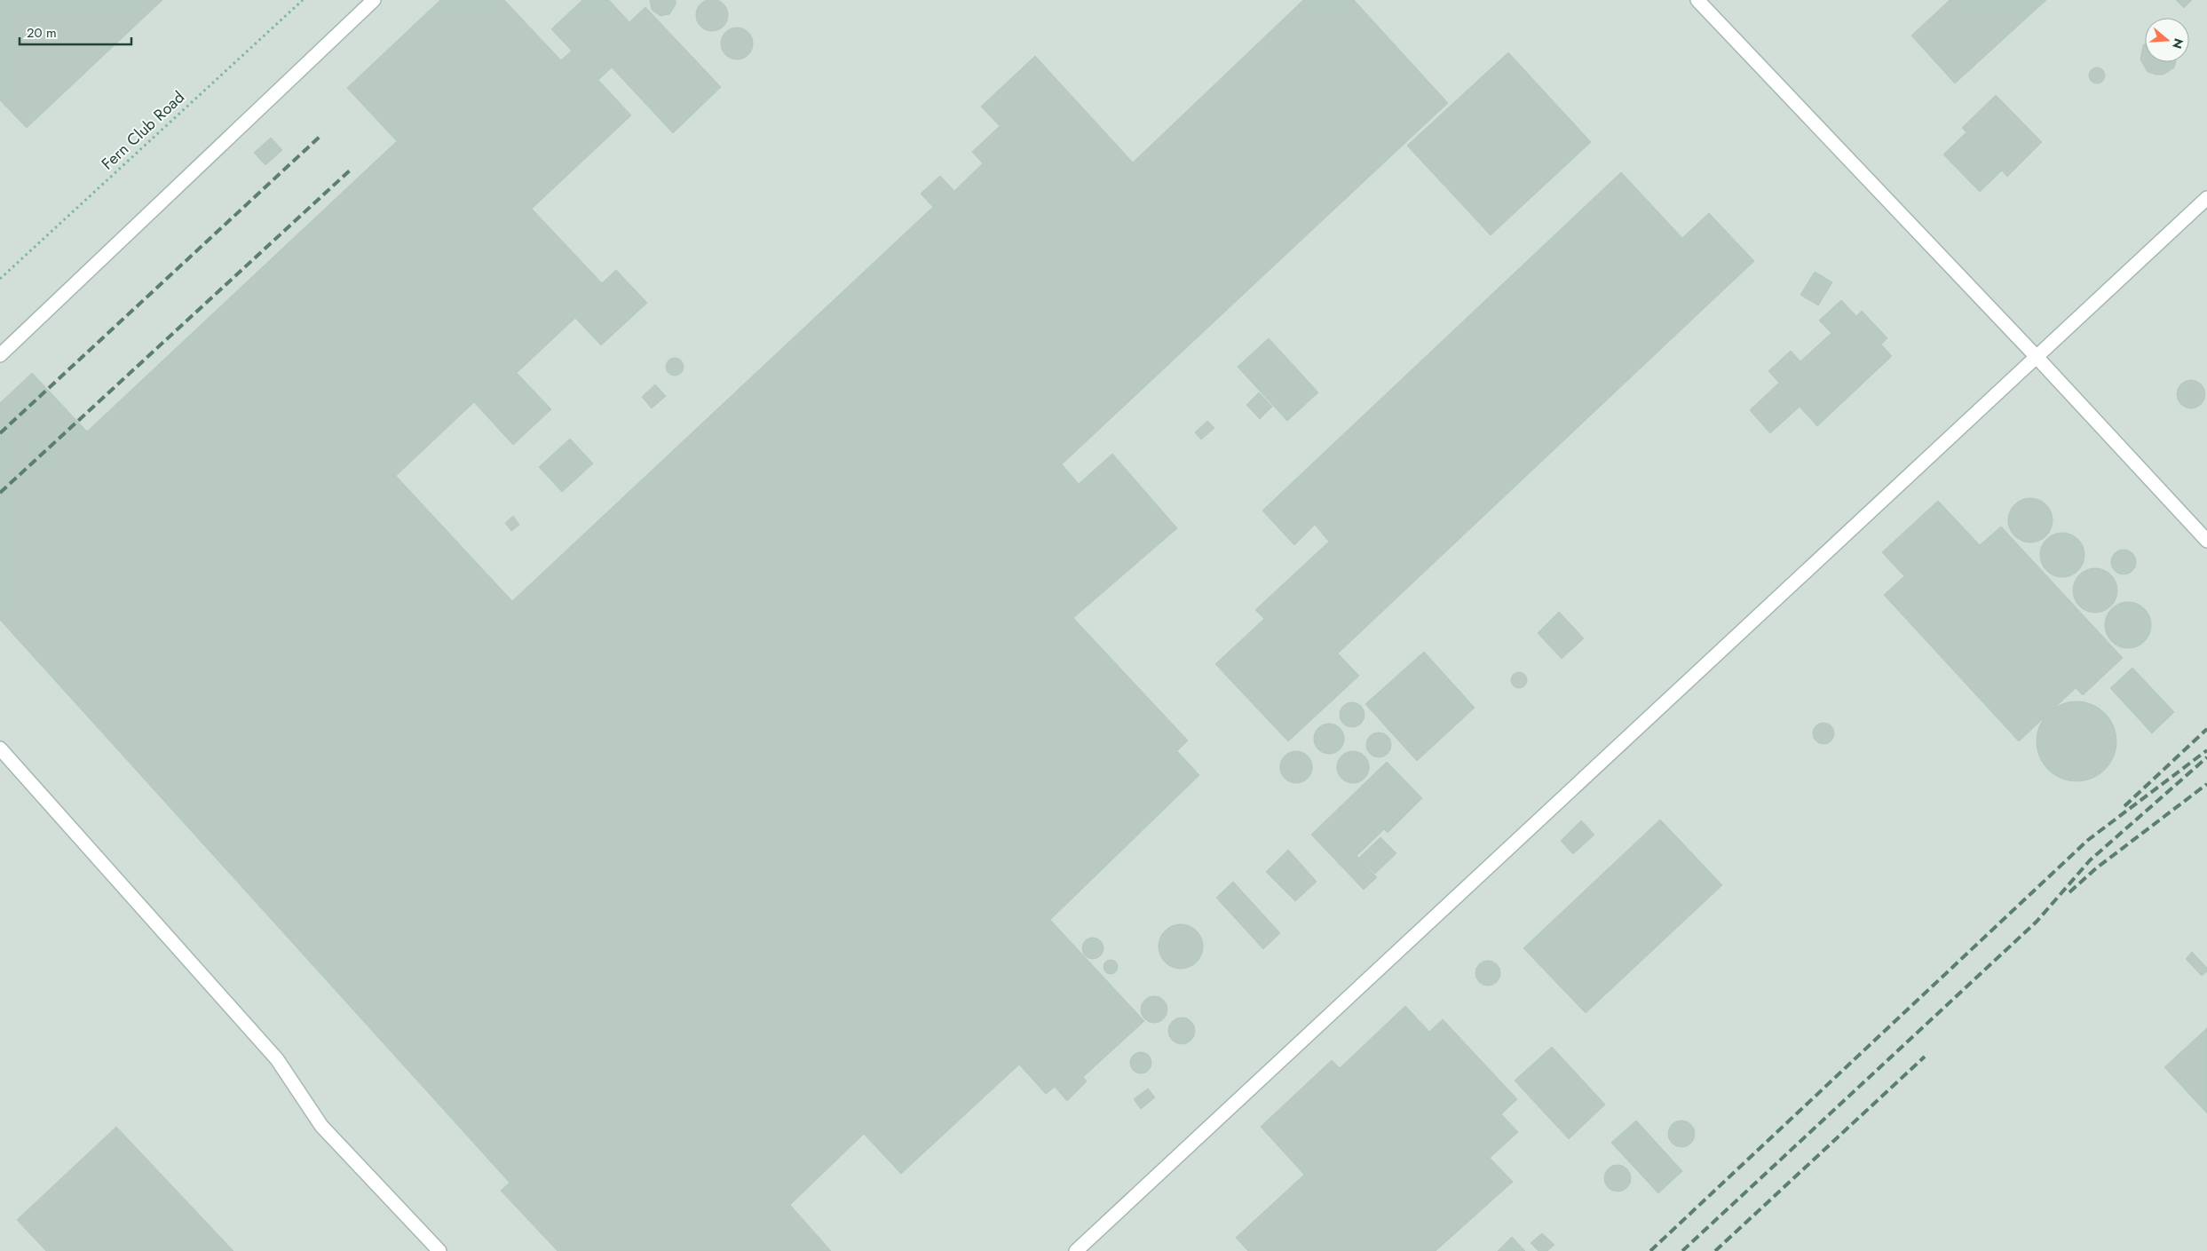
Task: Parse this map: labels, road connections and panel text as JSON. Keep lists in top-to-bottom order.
{
  "streets": {
    "path": ["Fern Club Road"]
  },
  "scale_bar": "20 m",
  "north": "right"
}
